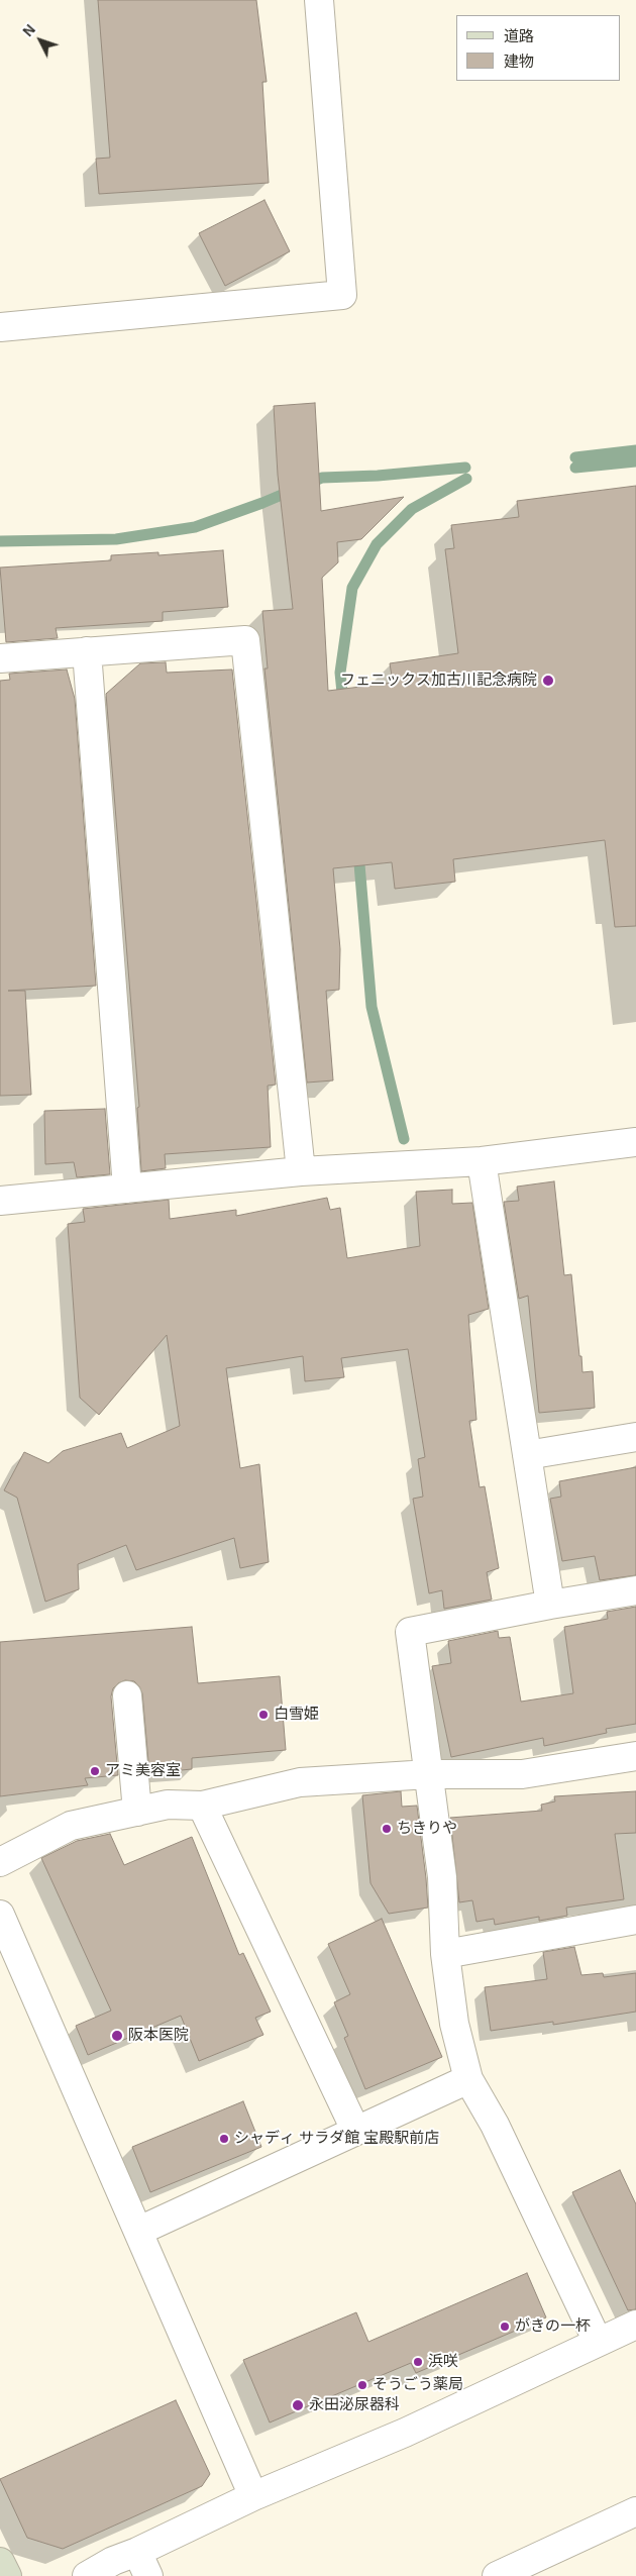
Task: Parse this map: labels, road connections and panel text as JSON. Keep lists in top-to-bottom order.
{
  "places": [
    "フェニックス加古川記念病院",
    "白雪姫",
    "アミ美容室",
    "ちきりや",
    "阪本医院",
    "シャディ サラダ館 宝殿駅前店",
    "がきの一杯",
    "浜咲",
    "そうごう薬局",
    "永田泌尿器科"
  ],
  "legend": ["道路", "建物"],
  "north": "top left"
}
